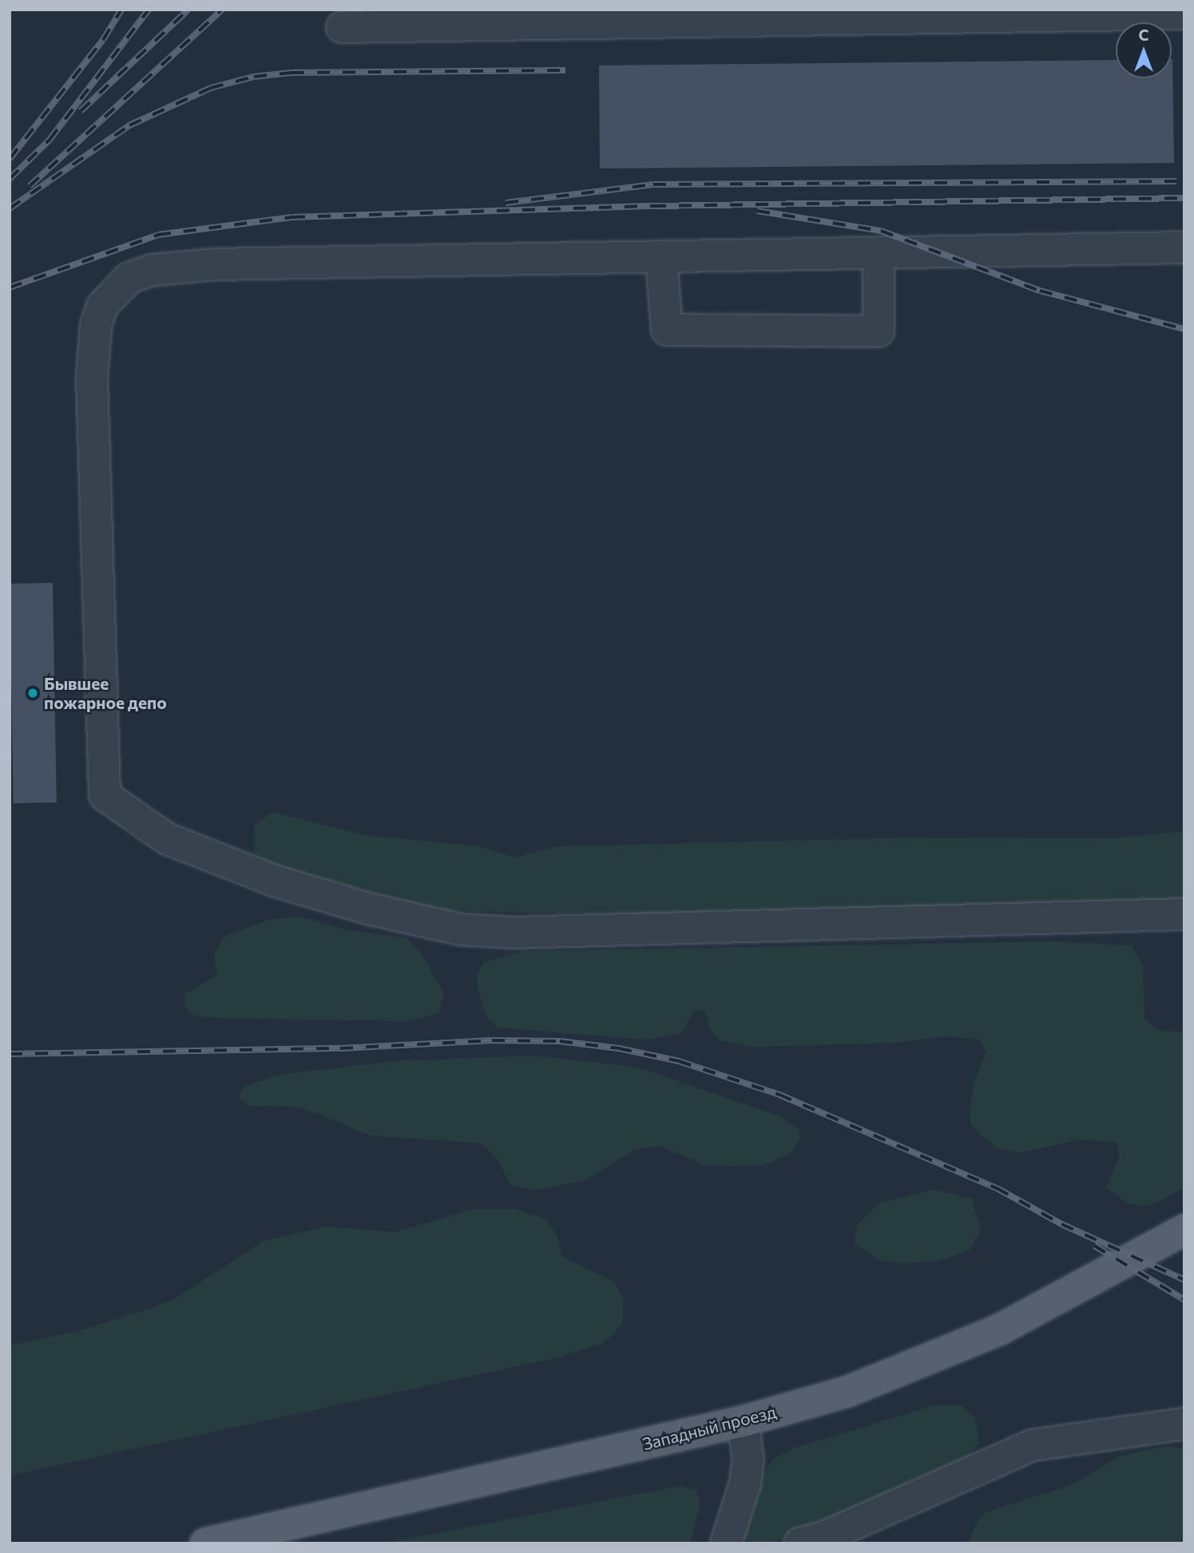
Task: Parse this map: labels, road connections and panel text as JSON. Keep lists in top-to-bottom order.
{
  "streets": {
    "main road": ["Западный проезд"]
  },
  "places": ["Бывшее пожарное депо"],
  "north": "top"
}
